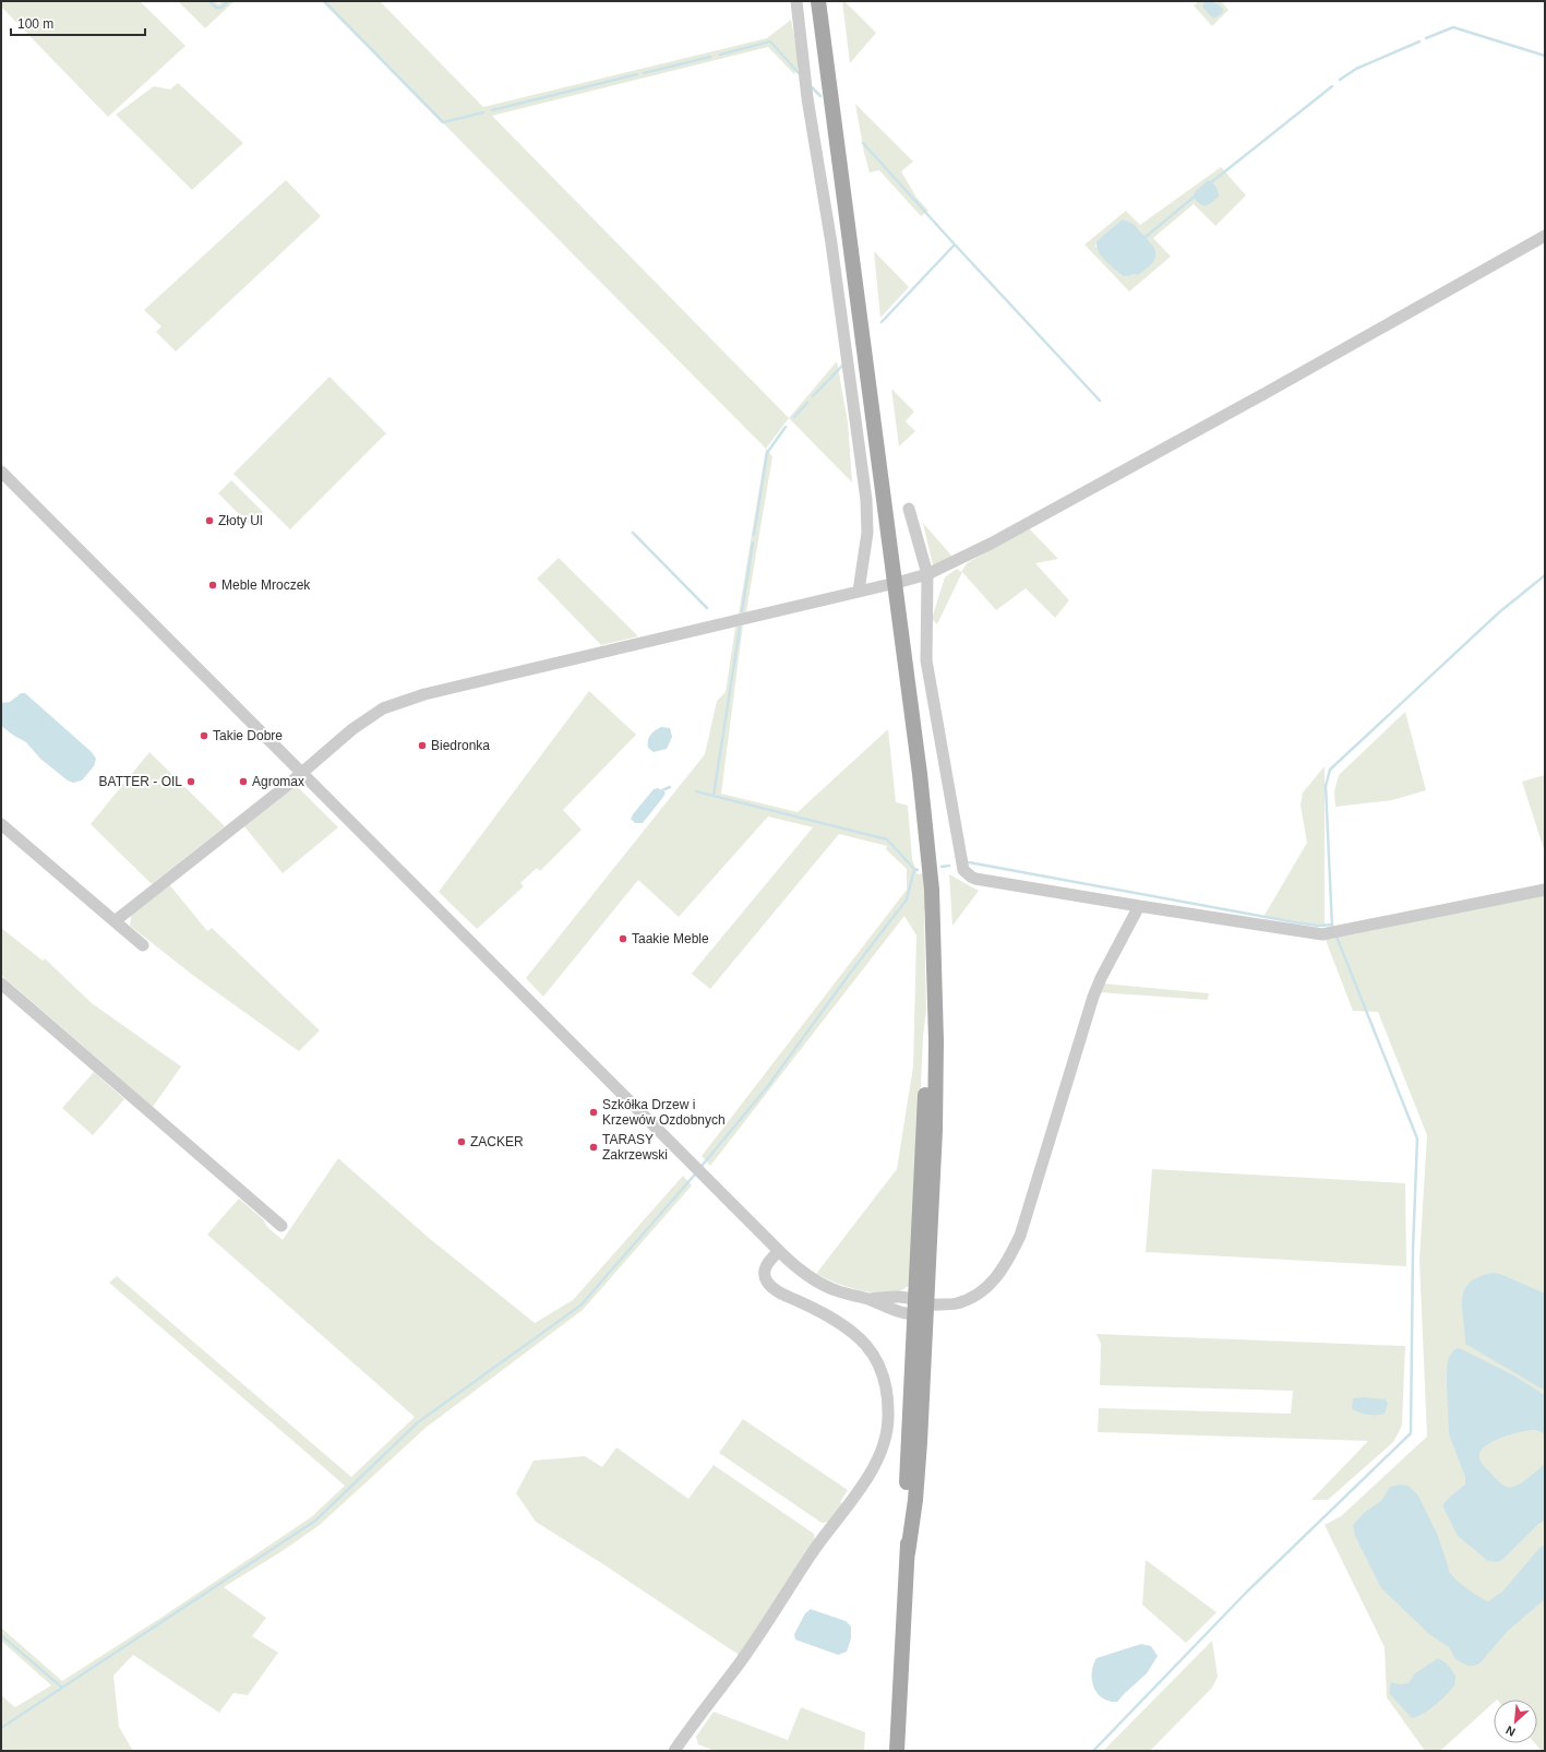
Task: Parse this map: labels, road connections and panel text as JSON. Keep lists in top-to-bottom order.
{
  "places": [
    "Złoty Ul",
    "Meble Mroczek",
    "Takie Dobre",
    "Biedronka",
    "BATTER - OIL",
    "Agromax",
    "Taakie Meble",
    "Szkółka Drzew i Krzewów Ozdobnych",
    "ZACKER",
    "TARASY Zakrzewski"
  ],
  "scale_bar": "100 m",
  "north": "bottom left"
}
